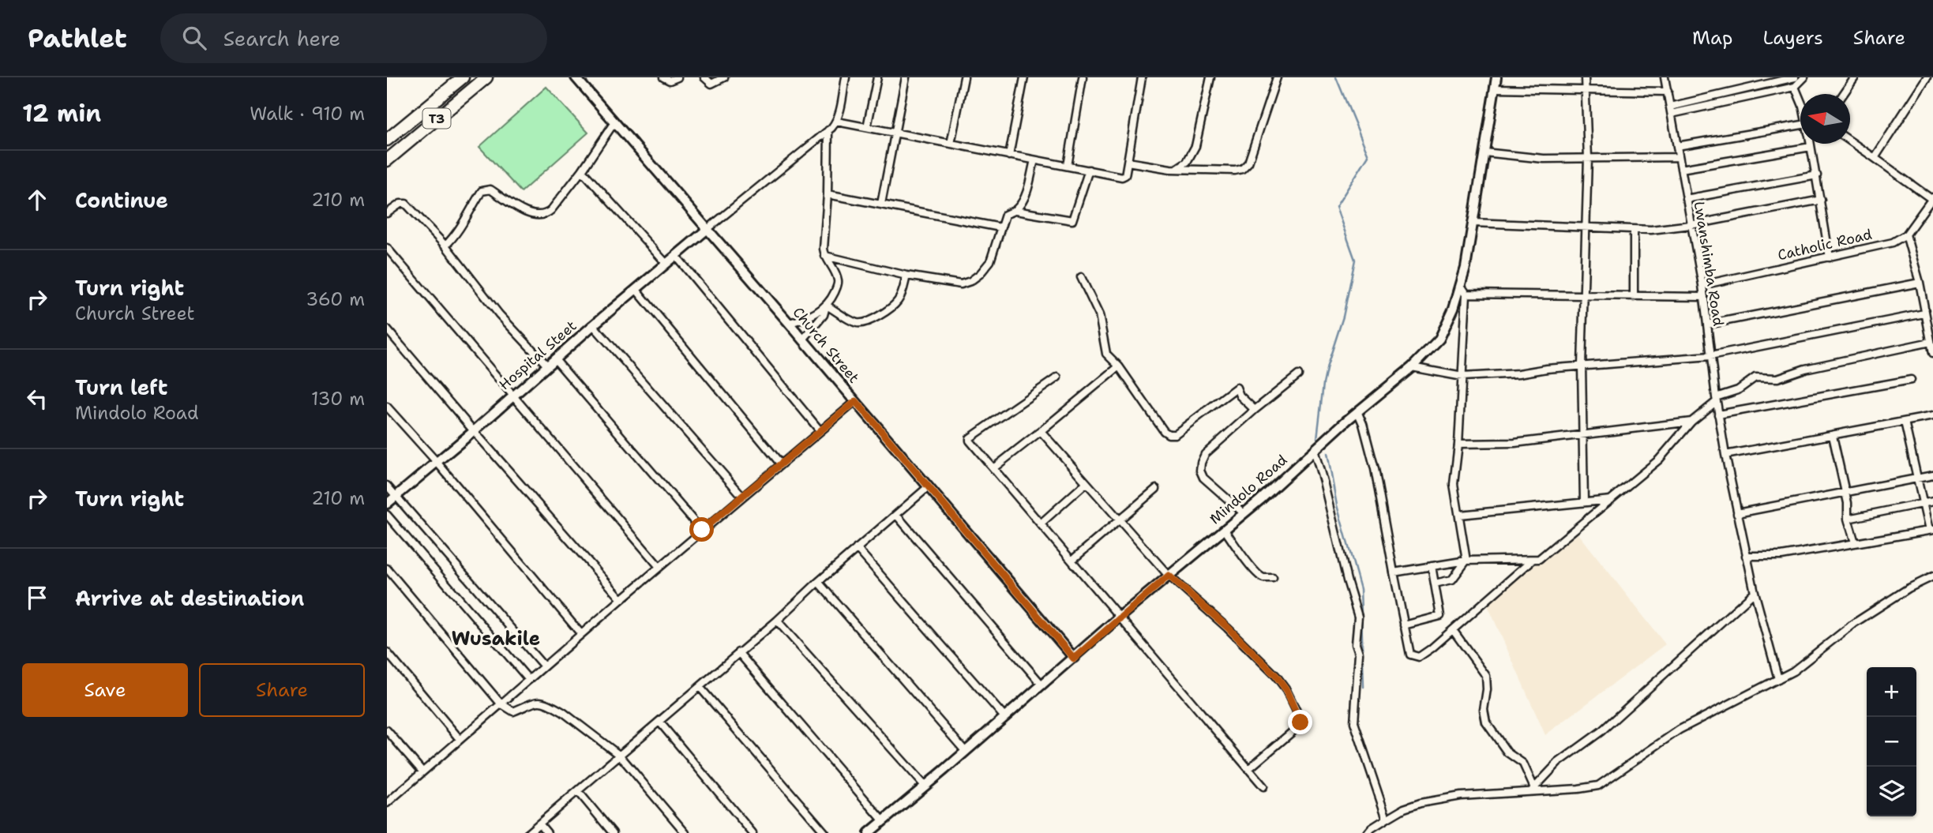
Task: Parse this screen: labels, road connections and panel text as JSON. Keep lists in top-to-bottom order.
{
  "streets": {
    "highway": ["T3"],
    "street": [
      "Catholic Road",
      "Lwanshimba Road",
      "Church Street",
      "Hospital Steet",
      "Mindolo Road"
    ]
  },
  "crossings": [
    ["Catholic Road", "Lwanshimba Road"],
    ["Church Street", "Hospital Steet"],
    ["Church Street", "Mindolo Road"]
  ],
  "districts": ["Wusakile"],
  "north": "left",
  "page": {
    "header": "Pathlet",
    "search": "Search here",
    "nav": ["Map", "Layers", "Share"],
    "heading": ["12 min", "Walk · 910 m"],
    "list": [
      ["Continue", "210 m"],
      ["Turn right", "Church Street", "360 m"],
      ["Turn left", "Mindolo Road", "130 m"],
      ["Turn right", "210 m"],
      "Arrive at destination"
    ],
    "buttons": ["Save", "Share"],
    "map_buttons": ["+", "−"]
  }
}
